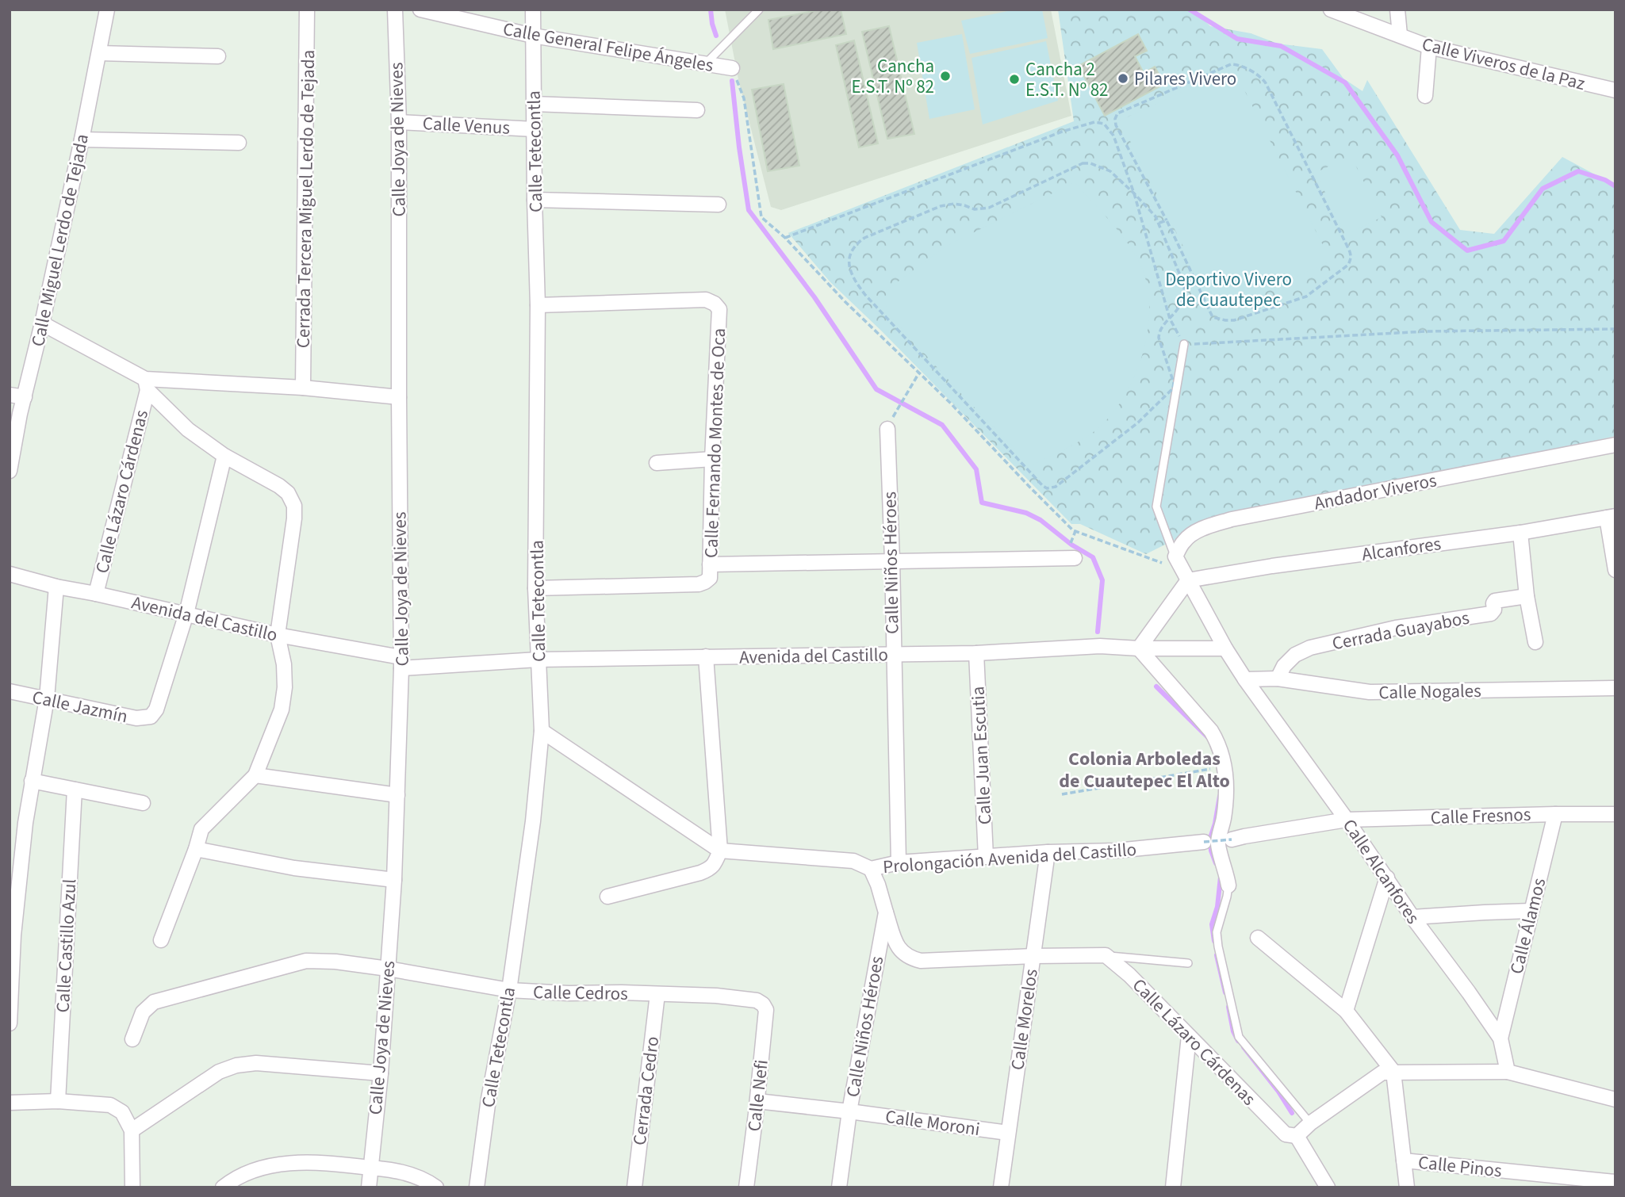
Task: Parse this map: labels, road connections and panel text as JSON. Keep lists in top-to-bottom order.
{
  "streets": {
    "street": [
      "Calle General Felipe Ángeles",
      "Calle Viveros de la Paz",
      "Calle Venus",
      "Calle Joya de Nieves",
      "Calle Tetecontla",
      "Cerrada Tercera Miguel Lerdo de Tejada",
      "Calle Miguel Lerdo de Tejada",
      "Calle Fernando Montes de Oca",
      "Calle Lázaro Cárdenas",
      "Andador Viveros",
      "Alcanfores",
      "Calle Niños Héroes",
      "Avenida del Castillo",
      "Cerrada Guayabos",
      "Calle Nogales",
      "Calle Jazmín",
      "Calle Juan Escutia",
      "Calle Fresnos",
      "Prolongación Avenida del Castillo",
      "Calle Alcanfores",
      "Calle Álamos",
      "Calle Castillo Azul",
      "Calle Cedros",
      "Calle Morelos",
      "Cerrada Cedro",
      "Calle Nefi",
      "Calle Moroni",
      "Calle Pinos"
    ]
  },
  "crossings": [
    ["Calle General Felipe Ángeles", "Calle Tetecontla"],
    ["Calle Venus", "Calle Joya de Nieves"],
    ["Calle Venus", "Calle Tetecontla"],
    ["Calle Joya de Nieves", "Avenida del Castillo"],
    ["Calle Joya de Nieves", "Calle Cedros"],
    ["Calle Tetecontla", "Calle Fernando Montes de Oca"],
    ["Calle Tetecontla", "Avenida del Castillo"],
    ["Calle Tetecontla", "Prolongación Avenida del Castillo"],
    ["Calle Tetecontla", "Calle Cedros"],
    ["Calle Lázaro Cárdenas", "Avenida del Castillo"],
    ["Alcanfores", "Calle Alcanfores"],
    ["Calle Niños Héroes", "Avenida del Castillo"],
    ["Calle Niños Héroes", "Prolongación Avenida del Castillo"],
    ["Calle Niños Héroes", "Calle Moroni"],
    ["Avenida del Castillo", "Calle Jazmín"],
    ["Avenida del Castillo", "Calle Juan Escutia"],
    ["Avenida del Castillo", "Calle Alcanfores"],
    ["Cerrada Guayabos", "Calle Nogales"],
    ["Calle Nogales", "Calle Alcanfores"],
    ["Calle Juan Escutia", "Prolongación Avenida del Castillo"],
    ["Calle Fresnos", "Calle Alcanfores"],
    ["Calle Fresnos", "Calle Álamos"],
    ["Prolongación Avenida del Castillo", "Calle Morelos"],
    ["Calle Alcanfores", "Calle Álamos"],
    ["Calle Cedros", "Cerrada Cedro"],
    ["Calle Cedros", "Calle Nefi"],
    ["Calle Morelos", "Calle Moroni"],
    ["Calle Nefi", "Calle Moroni"]
  ],
  "districts": ["Colonia Arboledas de Cuautepec El Alto"],
  "parks": ["Deportivo Vivero de Cuautepec"],
  "places": ["Cancha E.S.T. Nº 82", "Pilares Vivero", "Cancha 2 E.S.T. Nº 82"]
}
